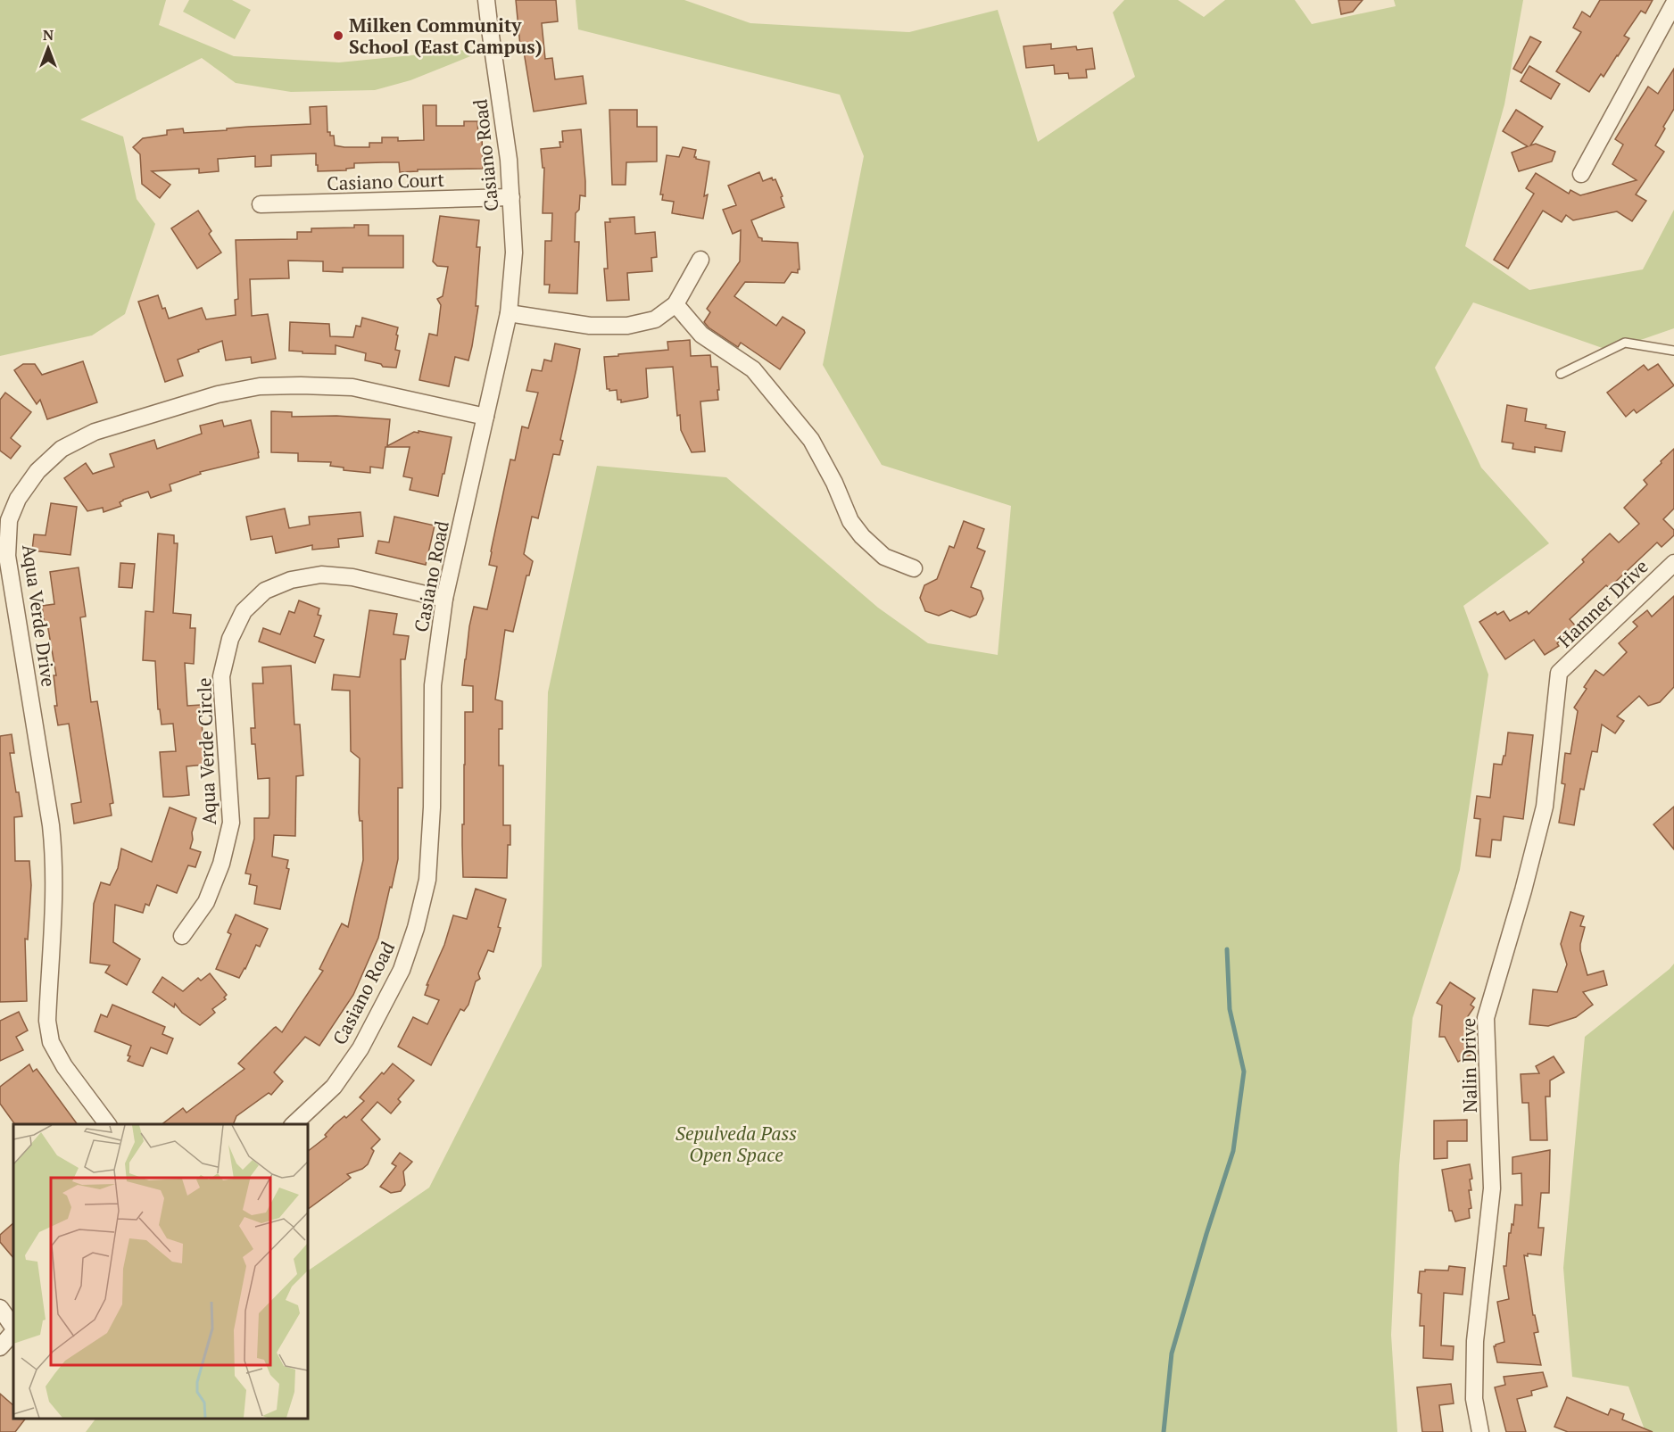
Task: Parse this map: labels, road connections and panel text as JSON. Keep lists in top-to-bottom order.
{
  "streets": {
    "street": [
      "Casiano Road",
      "Casiano Court",
      "Hamner Drive",
      "Aqua Verde Drive",
      "Aqua Verde Circle",
      "Nalin Drive"
    ]
  },
  "crossings": [
    ["Casiano Road", "Casiano Court"],
    ["Casiano Road", "Aqua Verde Drive"],
    ["Casiano Road", "Aqua Verde Circle"],
    ["Hamner Drive", "Nalin Drive"]
  ],
  "parks": ["Sepulveda Pass Open Space"],
  "places": ["Milken Community School (East Campus)"],
  "north": "top"
}
